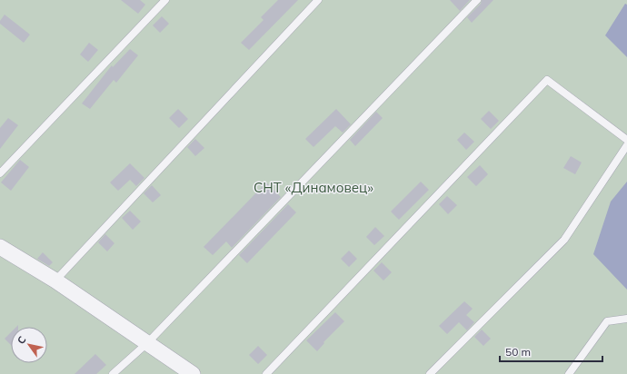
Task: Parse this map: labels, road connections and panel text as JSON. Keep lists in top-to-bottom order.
{
  "parks": ["СНТ «Динамовец»"],
  "scale_bar": "50 m",
  "north": "top left"
}
